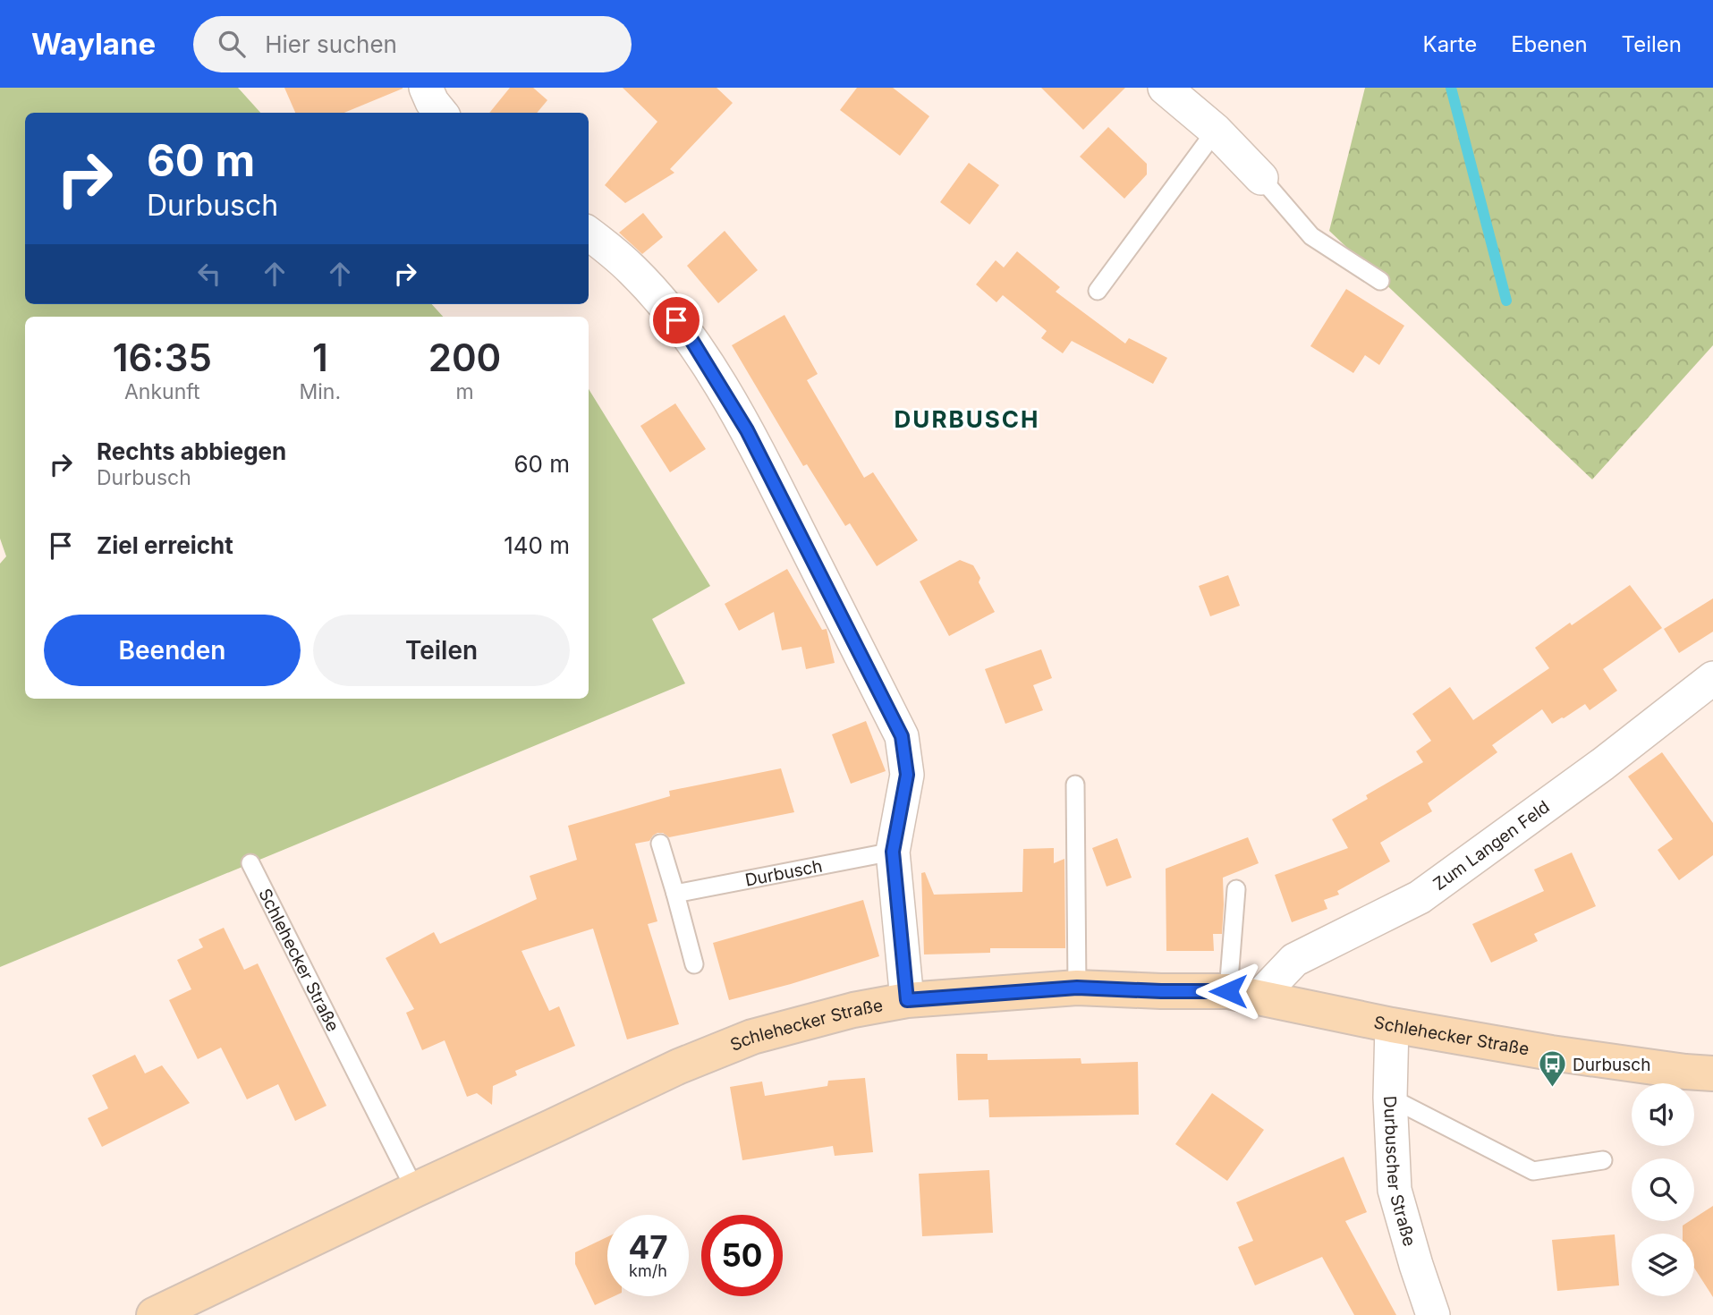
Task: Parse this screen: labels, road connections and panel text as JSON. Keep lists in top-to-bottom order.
{
  "streets": {
    "main road": ["Schlehecker Straße"],
    "street": ["Zum Langen Feld", "Durbuscher Straße"],
    "lane": ["Durbusch"]
  },
  "crossings": [
    ["Zum Langen Feld", "Schlehecker Straße"],
    ["Schlehecker Straße", "Durbuscher Straße"]
  ],
  "districts": ["DURBUSCH"],
  "places": {
    "bus stop": ["Durbusch"]
  },
  "page": {
    "header": "Waylane",
    "search": "Hier suchen",
    "nav": ["Karte", "Ebenen", "Teilen"],
    "turn": ["60 m", "Durbusch"],
    "eta": [
      "16:35",
      "Ankunft",
      "1",
      "Min.",
      "200",
      "m"
    ],
    "list": [
      {
        "name": "Rechts abbiegen",
        "note": "Durbusch",
        "value": "60 m"
      },
      {
        "name": "Ziel erreicht",
        "value": "140 m"
      }
    ],
    "buttons": ["Beenden", "Teilen"],
    "speed": "47 km/h",
    "limit": "50"
  }
}
